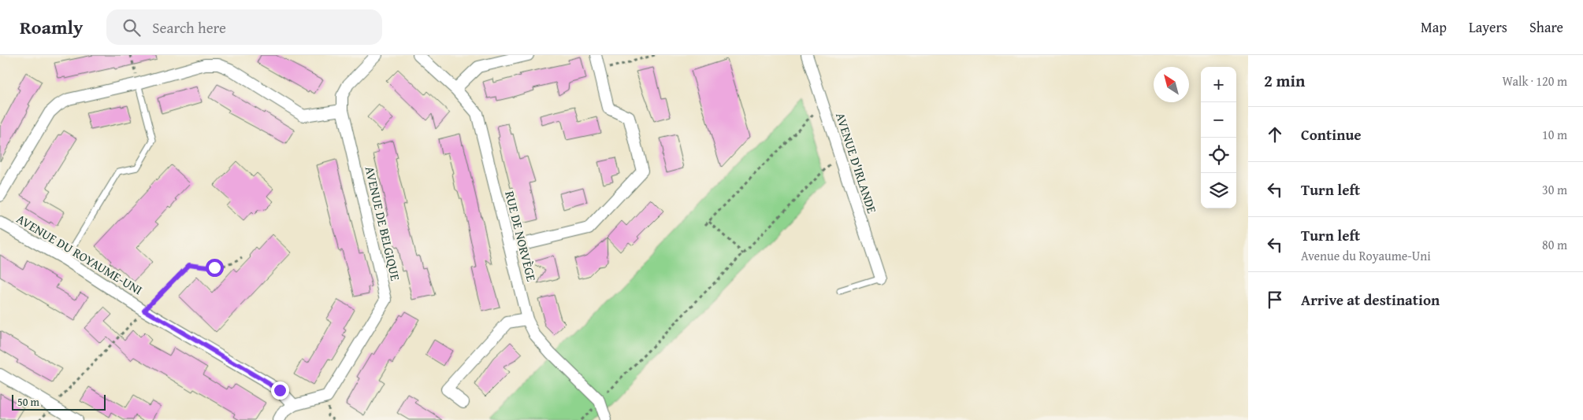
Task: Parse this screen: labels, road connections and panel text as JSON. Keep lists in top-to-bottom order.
{
  "streets": {
    "street": [
      "AVENUE D'IRLANDE",
      "AVENUE DE BELGIQUE",
      "RUE DE NORVÈGE",
      "AVENUE DU ROYAUME-UNI"
    ]
  },
  "scale_bar": "50 m",
  "north": "top left",
  "page": {
    "header": "Roamly",
    "search": "Search here",
    "nav": ["Map", "Layers", "Share"],
    "heading": ["2 min", "Walk · 120 m"],
    "map_buttons": ["+", "−"],
    "list": [
      ["Continue", "10 m"],
      ["Turn left", "30 m"],
      ["Turn left", "Avenue du Royaume-Uni", "80 m"],
      "Arrive at destination"
    ],
    "scale": "50 m"
  }
}
